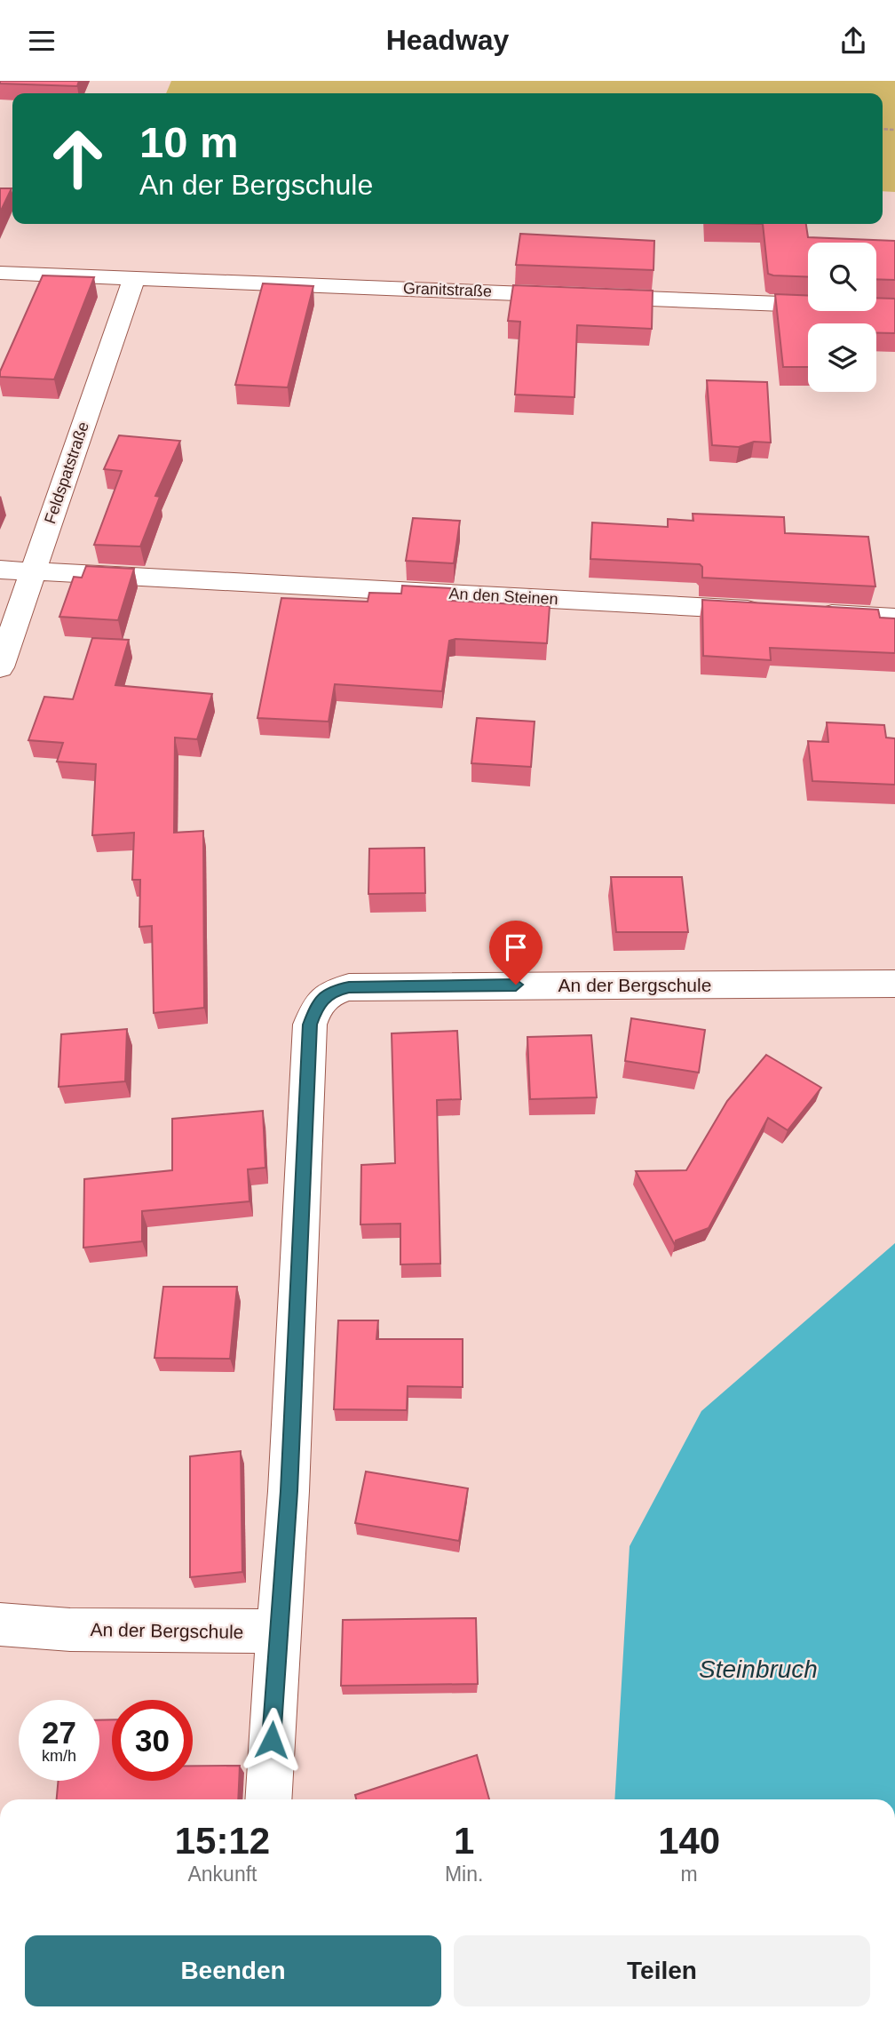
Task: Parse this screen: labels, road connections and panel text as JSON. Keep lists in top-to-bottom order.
{
  "streets": {
    "street": [
      "Granitstraße",
      "Feldspatstraße",
      "An den Steinen",
      "An der Bergschule"
    ]
  },
  "crossings": [
    ["Granitstraße", "Feldspatstraße"],
    ["Feldspatstraße", "An den Steinen"]
  ],
  "water": ["Steinbruch"],
  "page": {
    "header": "Headway",
    "turn": ["10 m", "An der Bergschule"],
    "speed": "27 km/h",
    "limit": "30",
    "eta": [
      "15:12",
      "Ankunft",
      "1",
      "Min.",
      "140",
      "m"
    ],
    "buttons": ["Beenden", "Teilen"]
  }
}
